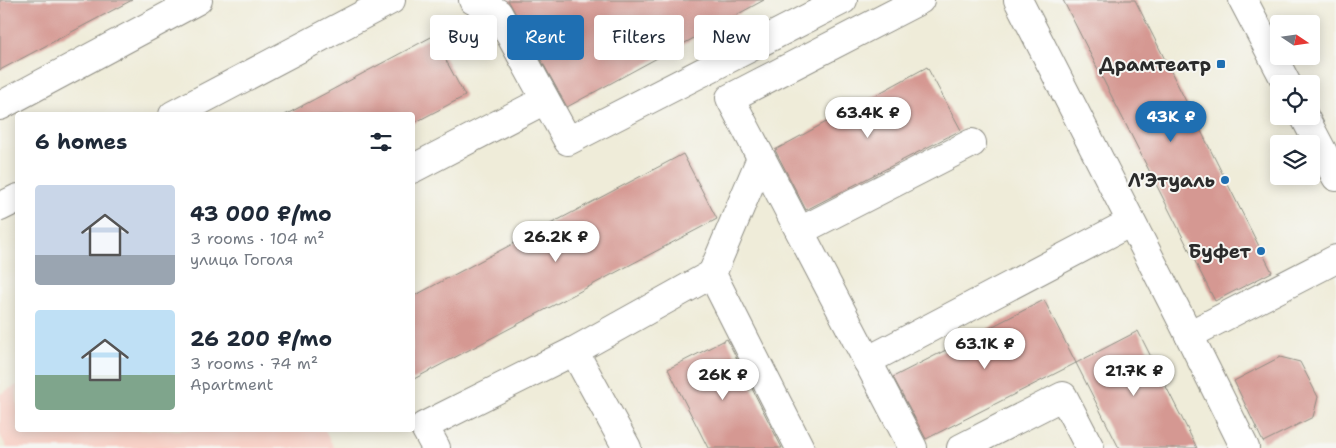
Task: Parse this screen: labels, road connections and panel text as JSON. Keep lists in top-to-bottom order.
{
  "places": {
    "transit": ["Драмтеатр"],
    "other": ["Л'Этуаль", "Буфет"]
  },
  "north": "right",
  "page": {
    "chip": [
      "Buy",
      "Rent",
      "Filters",
      "New"
    ],
    "price": [
      "63.4K ₽",
      "43K ₽",
      "26.2K ₽",
      "63.1K ₽",
      "21.7K ₽",
      "26K ₽"
    ],
    "heading": "6 homes",
    "list": [
      {
        "name": "43 000 ₽/mo",
        "note": "3 rooms · 104 m² · улица Гоголя"
      },
      {
        "name": "26 200 ₽/mo",
        "note": "3 rooms · 74 m² · Apartment"
      }
    ]
  }
}
